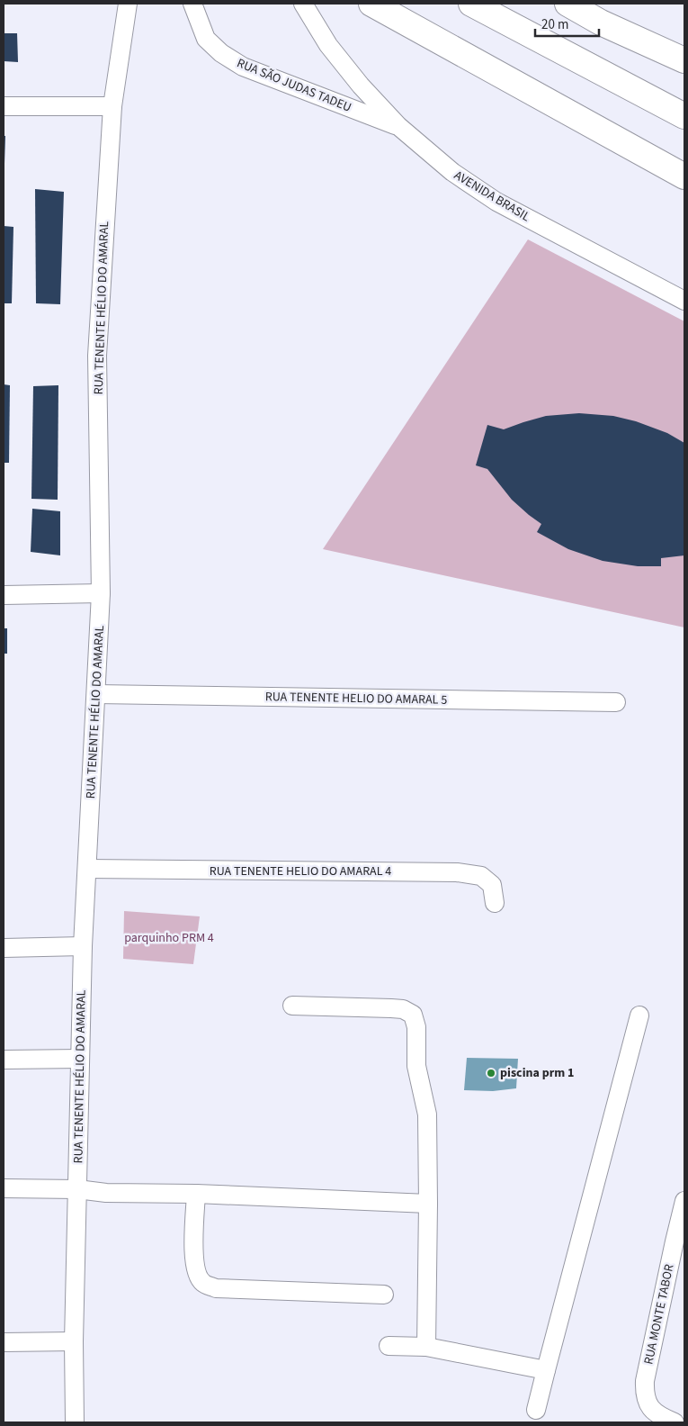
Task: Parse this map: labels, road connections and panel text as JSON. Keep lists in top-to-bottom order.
{
  "streets": {
    "street": [
      "RUA SÃO JUDAS TADEU",
      "AVENIDA BRASIL",
      "RUA TENENTE HÉLIO DO AMARAL",
      "RUA TENENTE HELIO DO AMARAL 5",
      "RUA TENENTE HELIO DO AMARAL 4",
      "RUA MONTE TABOR"
    ]
  },
  "crossings": [
    ["RUA SÃO JUDAS TADEU", "AVENIDA BRASIL"],
    ["RUA TENENTE HÉLIO DO AMARAL", "RUA TENENTE HELIO DO AMARAL 5"],
    ["RUA TENENTE HÉLIO DO AMARAL", "RUA TENENTE HELIO DO AMARAL 4"]
  ],
  "parks": ["parquinho PRM 4"],
  "places": ["piscina prm 1"],
  "scale_bar": "20 m"
}
